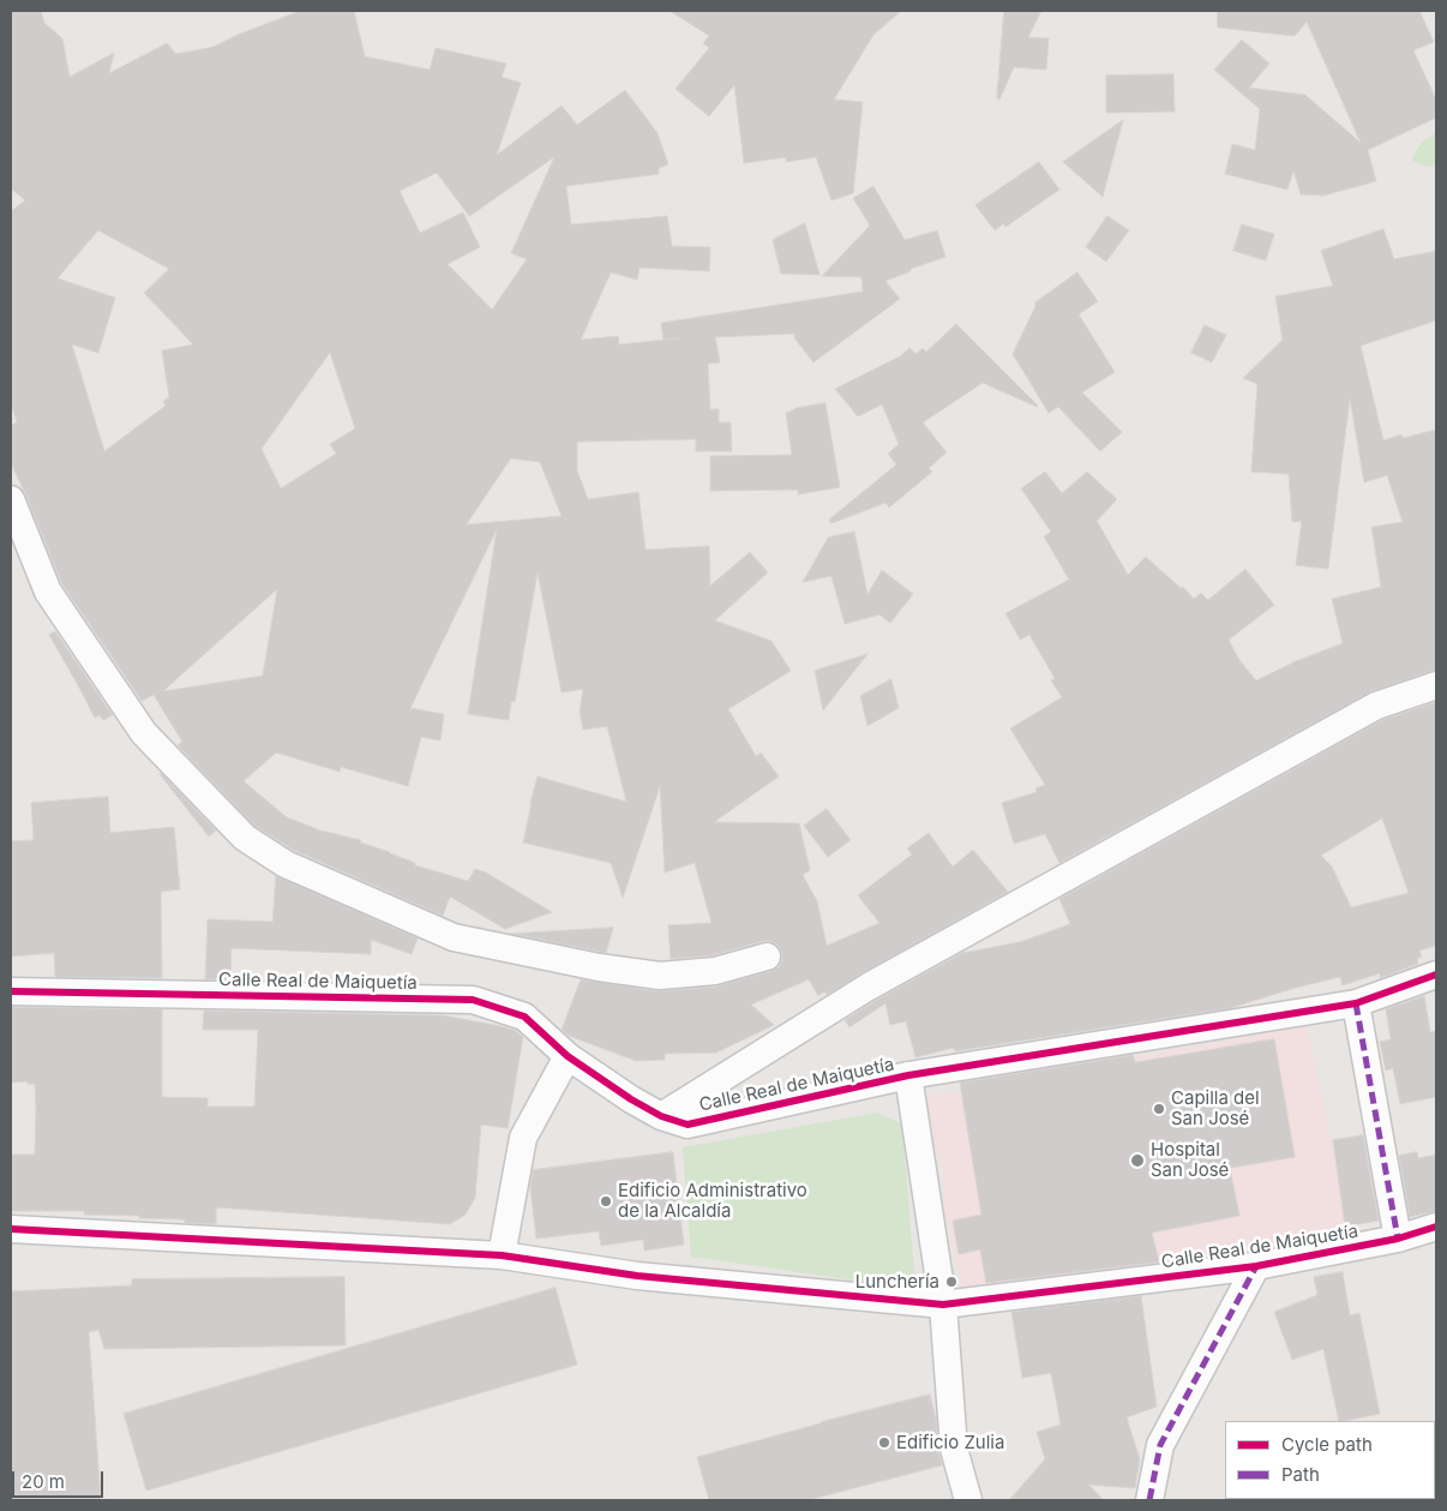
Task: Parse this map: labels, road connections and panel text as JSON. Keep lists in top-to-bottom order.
{
  "streets": {
    "street": ["Calle Real de Maiquetía"]
  },
  "places": [
    "Capilla del San José",
    "Hospital San José",
    "Edificio Administrativo de la Alcaldía",
    "Lunchería",
    "Edificio Zulia"
  ],
  "legend": ["Cycle path", "Path"],
  "scale_bar": "20 m"
}
